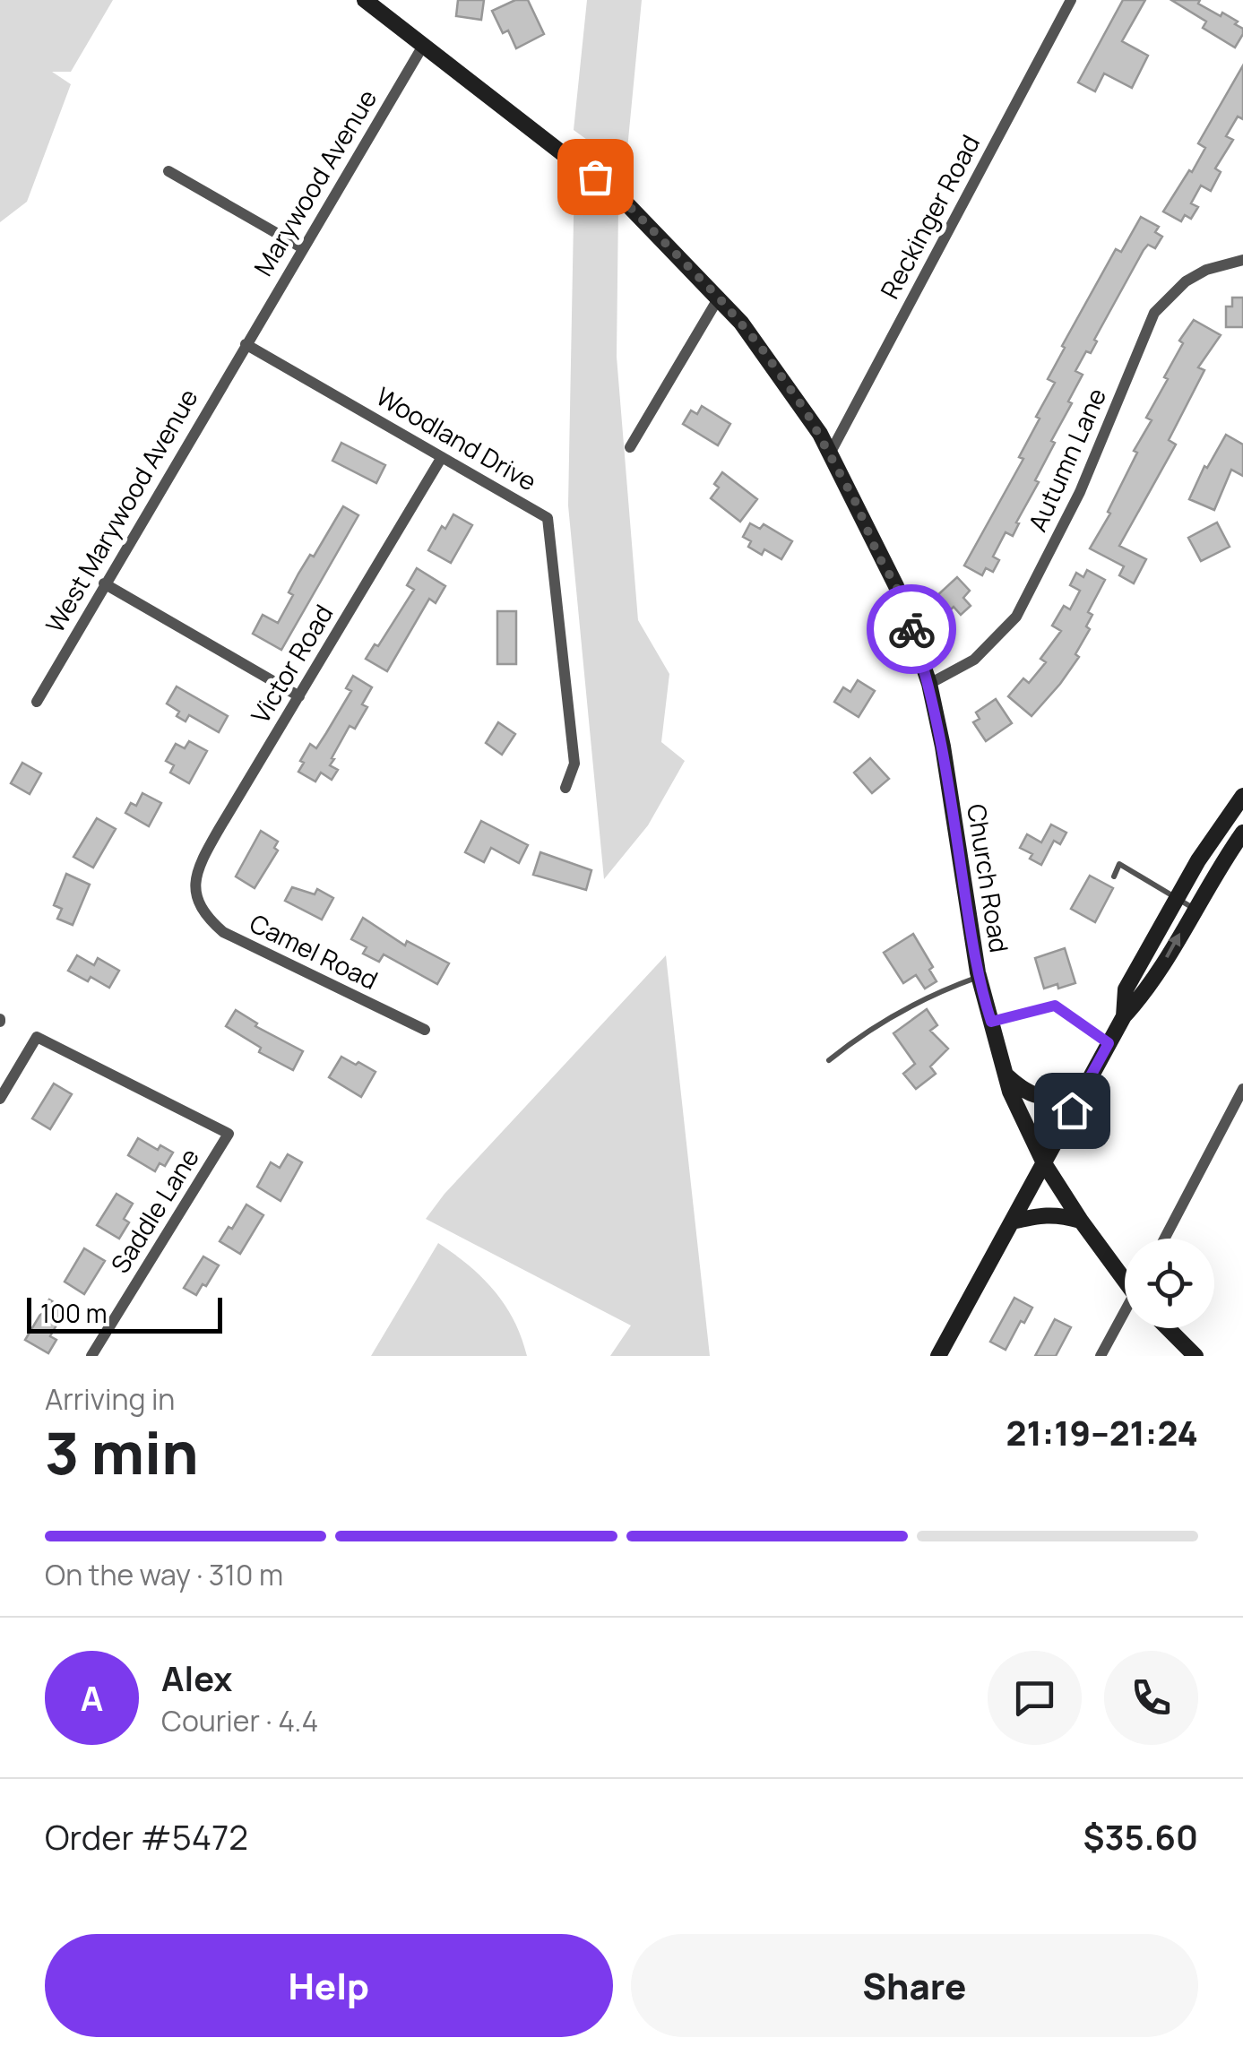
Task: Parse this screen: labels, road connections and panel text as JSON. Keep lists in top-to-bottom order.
{
  "streets": {
    "street": [
      "Marywood Avenue",
      "Reckinger Road",
      "Woodland Drive",
      "Autumn Lane",
      "West Marywood Avenue",
      "Victor Road",
      "Church Road",
      "Camel Road",
      "Saddle Lane"
    ]
  },
  "crossings": [
    ["Marywood Avenue", "Woodland Drive"],
    ["Marywood Avenue", "West Marywood Avenue"],
    ["Marywood Avenue", "Church Road"],
    ["Reckinger Road", "Church Road"],
    ["Woodland Drive", "West Marywood Avenue"],
    ["Woodland Drive", "Victor Road"],
    ["Autumn Lane", "Church Road"],
    ["Victor Road", "Camel Road"]
  ],
  "scale_bar": "100 m",
  "page": {
    "scale": "100 m",
    "heading": ["3 min", "Arriving in", "21:19–21:24"],
    "panel": [
      "Alex",
      "Courier · 4.4",
      "Order #5472",
      "$35.60"
    ],
    "bar": "On the way · 310 m",
    "round": "A",
    "buttons": ["Help", "Share"]
  }
}
